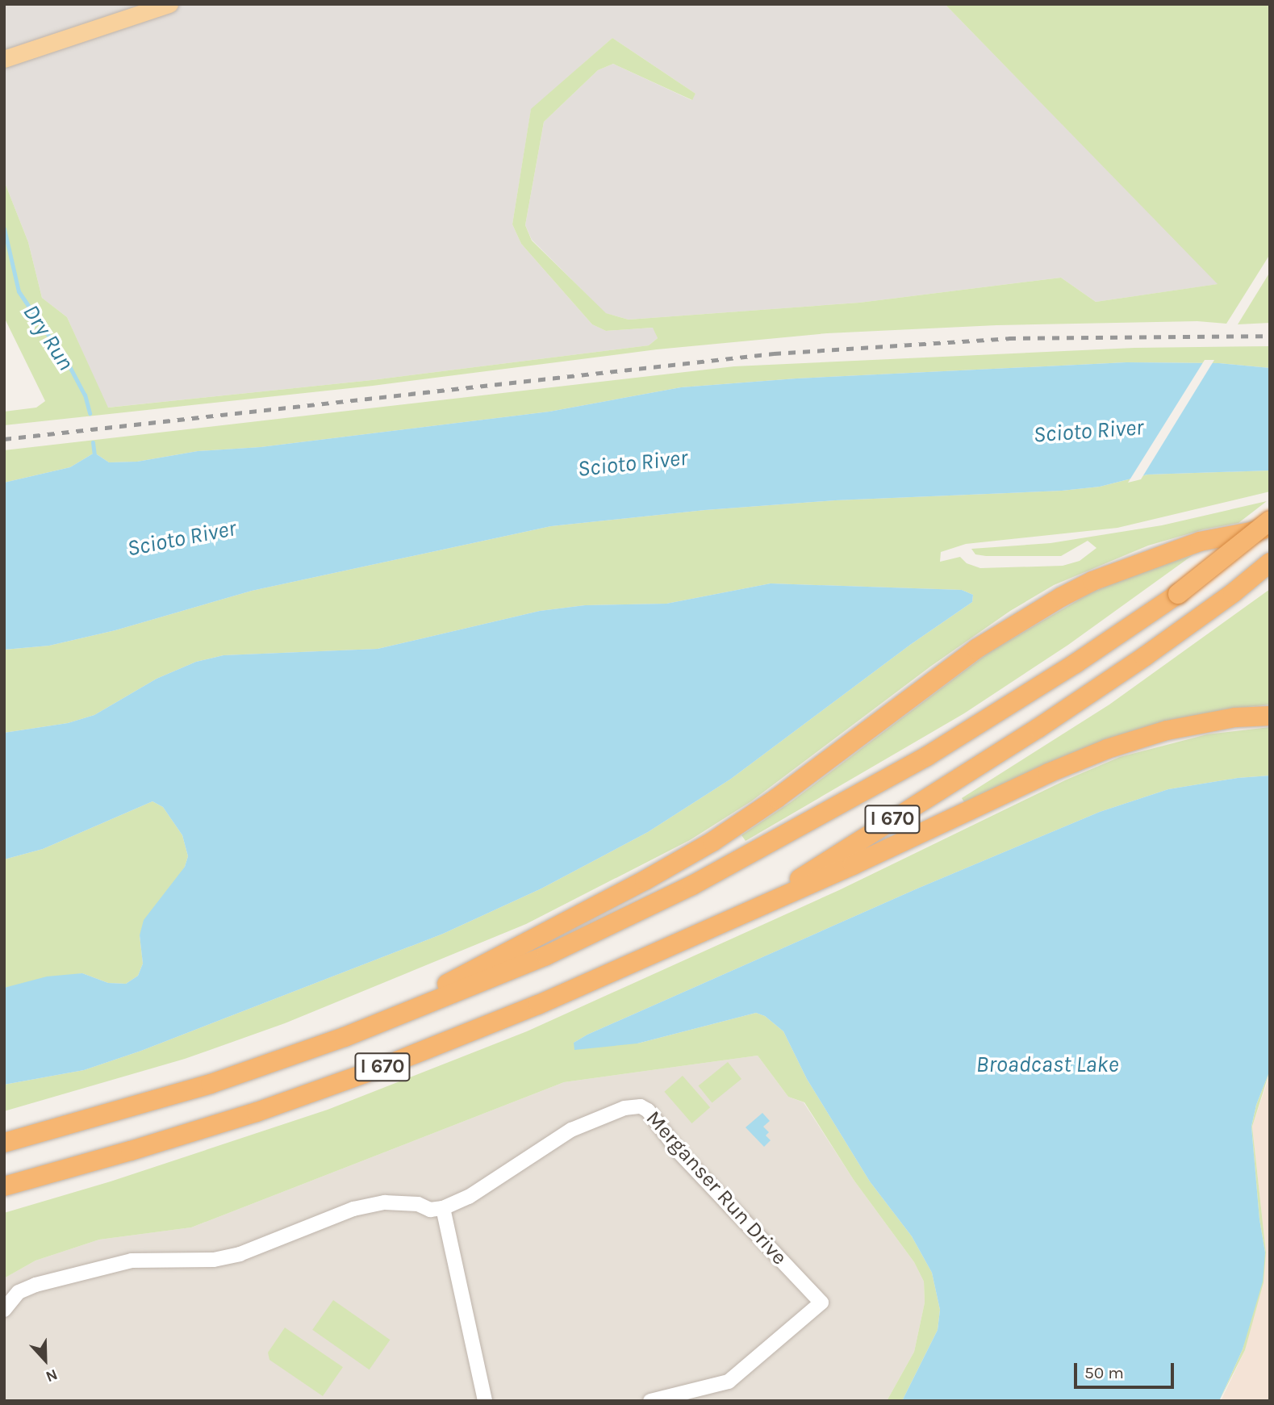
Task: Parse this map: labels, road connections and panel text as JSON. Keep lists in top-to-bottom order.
{
  "streets": {
    "highway": ["I 670"],
    "street": ["Merganser Run Drive"]
  },
  "water": ["Dry Run", "Scioto River", "Broadcast Lake"],
  "scale_bar": "50 m",
  "north": "bottom"
}
